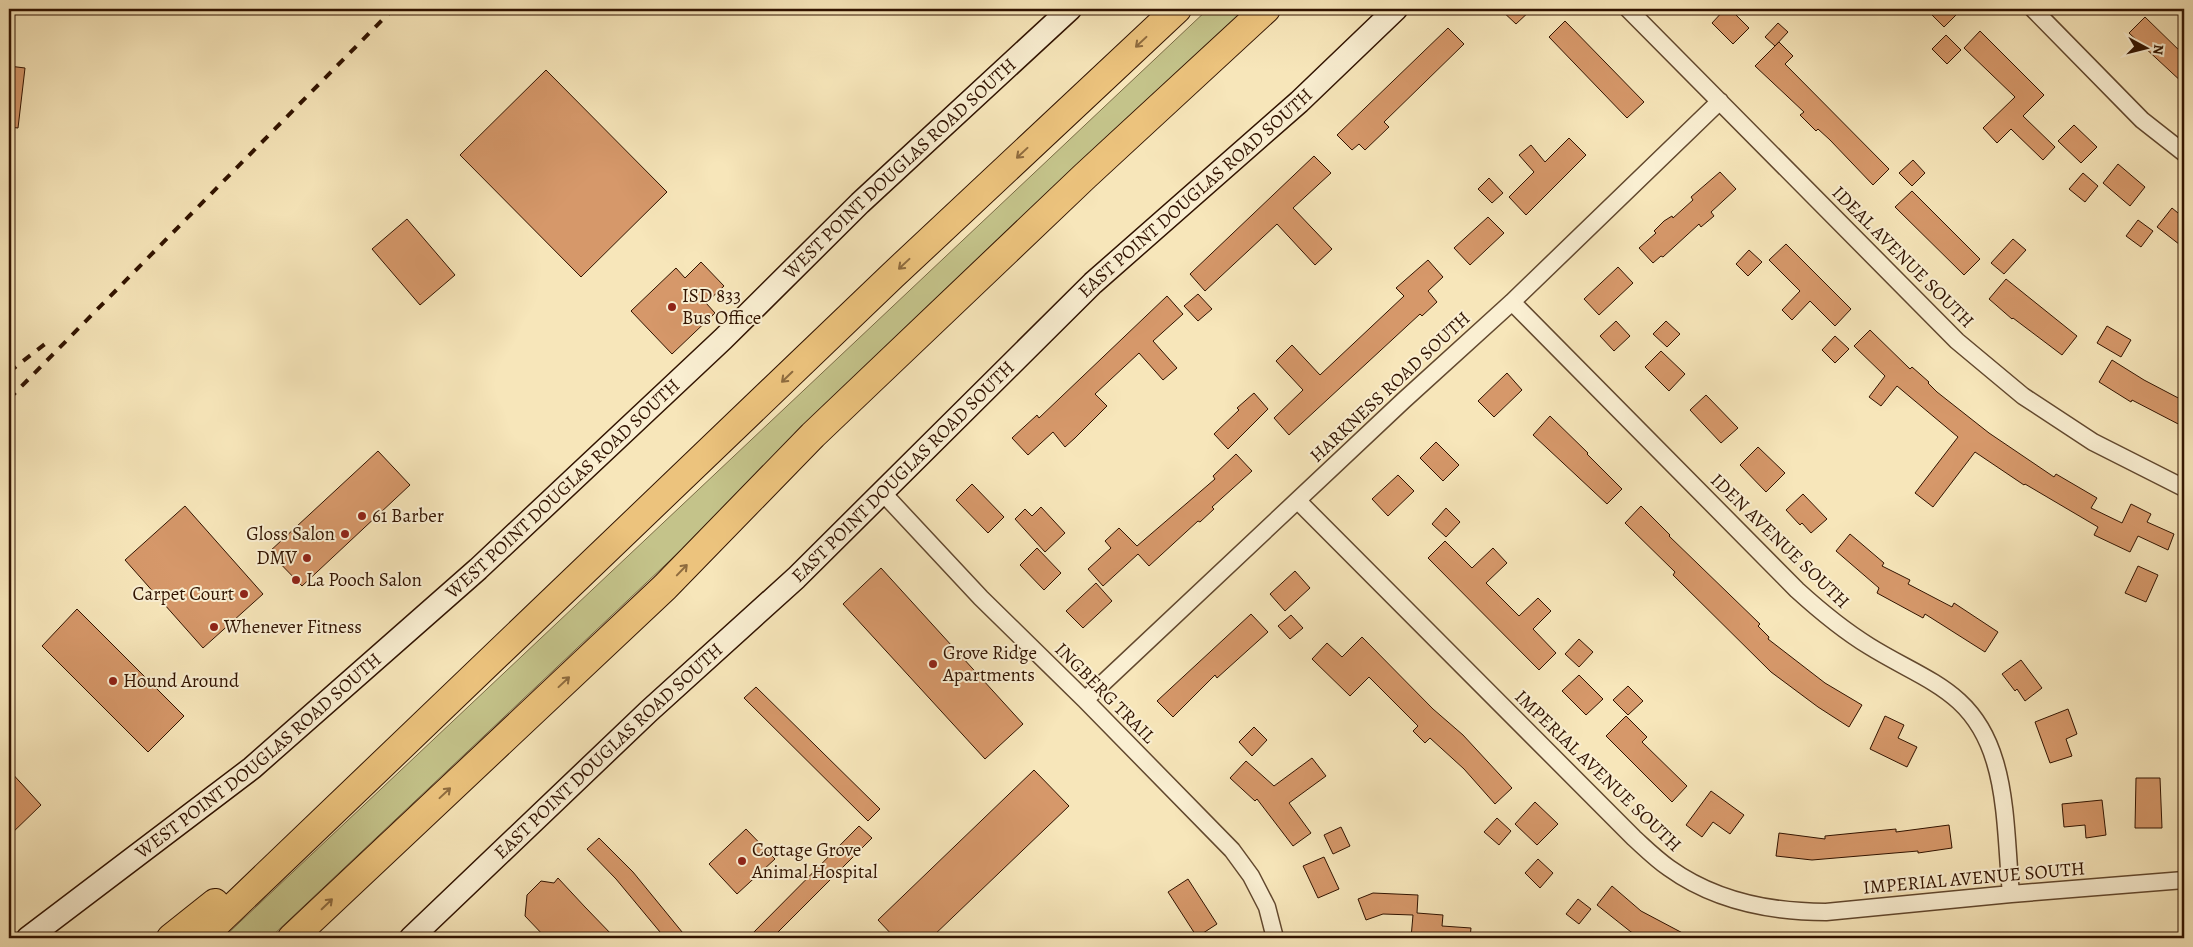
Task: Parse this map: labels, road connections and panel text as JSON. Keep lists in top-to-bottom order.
{
  "streets": {
    "street": [
      "WEST POINT DOUGLAS ROAD SOUTH",
      "EAST POINT DOUGLAS ROAD SOUTH",
      "IDEAL AVENUE SOUTH",
      "HARKNESS ROAD SOUTH",
      "IDEN AVENUE SOUTH",
      "INGBERG TRAIL",
      "IMPERIAL AVENUE SOUTH"
    ]
  },
  "crossings": [
    ["EAST POINT DOUGLAS ROAD SOUTH", "INGBERG TRAIL"],
    ["IDEAL AVENUE SOUTH", "HARKNESS ROAD SOUTH"],
    ["HARKNESS ROAD SOUTH", "IDEN AVENUE SOUTH"],
    ["HARKNESS ROAD SOUTH", "INGBERG TRAIL"],
    ["HARKNESS ROAD SOUTH", "IMPERIAL AVENUE SOUTH"],
    ["IDEN AVENUE SOUTH", "IMPERIAL AVENUE SOUTH"]
  ],
  "places": [
    "ISD 833 Bus Office",
    "61 Barber",
    "Gloss Salon",
    "DMV",
    "La Pooch Salon",
    "Carpet Court",
    "Whenever Fitness",
    "Grove Ridge Apartments",
    "Hound Around",
    "Cottage Grove Animal Hospital"
  ],
  "north": "right"
}
